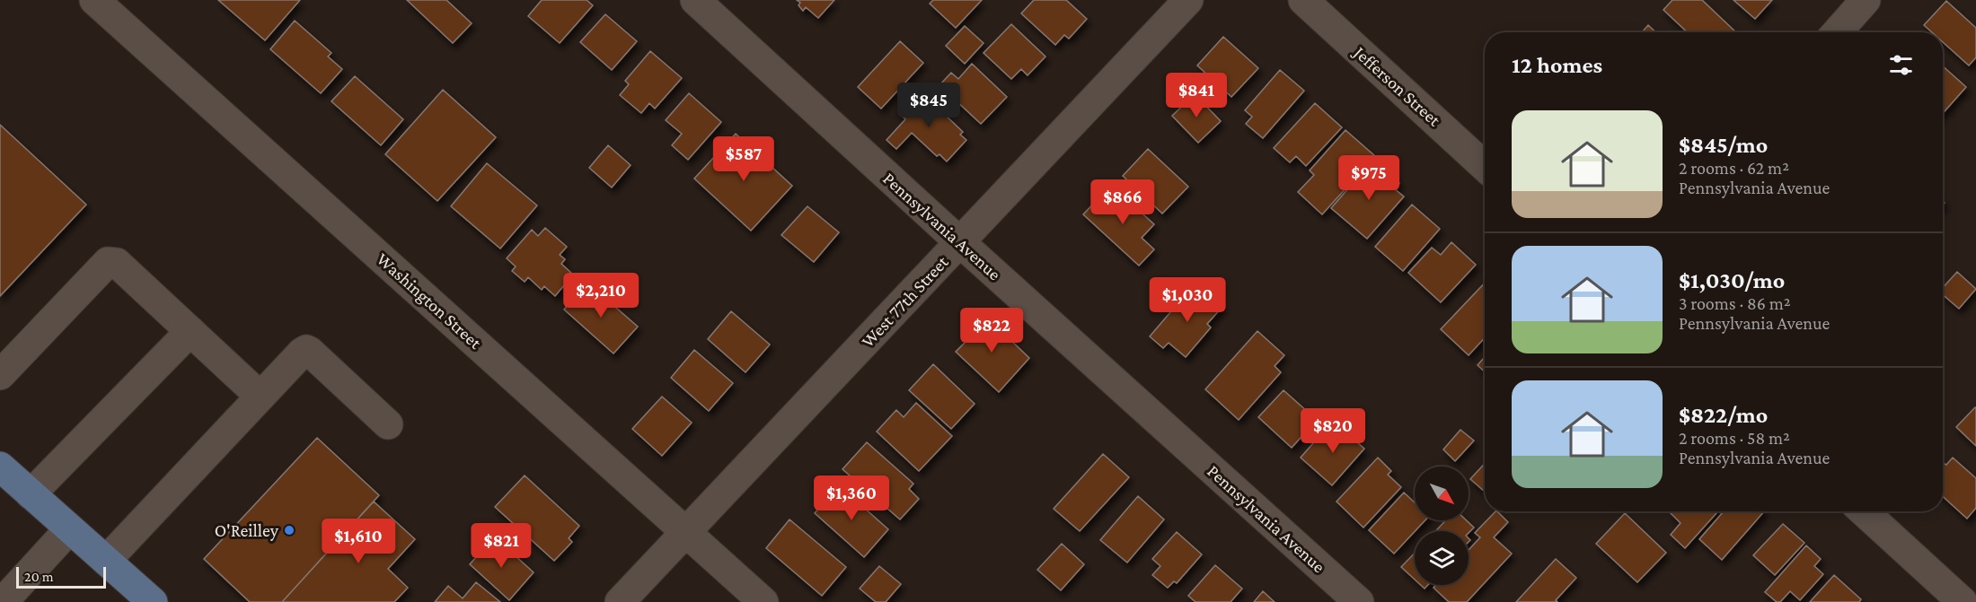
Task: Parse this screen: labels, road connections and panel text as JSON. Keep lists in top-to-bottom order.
{
  "streets": {
    "street": [
      "Jefferson Street",
      "Pennsylvania Avenue",
      "Washington Street",
      "West 77th Street"
    ]
  },
  "crossings": [
    ["Pennsylvania Avenue", "West 77th Street"],
    ["Washington Street", "West 77th Street"]
  ],
  "places": ["O'Reilley"],
  "scale_bar": "20 m",
  "north": "bottom right",
  "page": {
    "heading": "12 homes",
    "price": [
      "$841",
      "$845",
      "$587",
      "$975",
      "$866",
      "$2,210",
      "$1,030",
      "$822",
      "$820",
      "$1,360",
      "$1,610",
      "$821"
    ],
    "list": [
      {
        "name": "$845/mo",
        "note": "2 rooms · 62 m² · Pennsylvania Avenue"
      },
      {
        "name": "$1,030/mo",
        "note": "3 rooms · 86 m² · Pennsylvania Avenue"
      },
      {
        "name": "$822/mo",
        "note": "2 rooms · 58 m² · Pennsylvania Avenue"
      }
    ],
    "scale": "20 m"
  }
}
